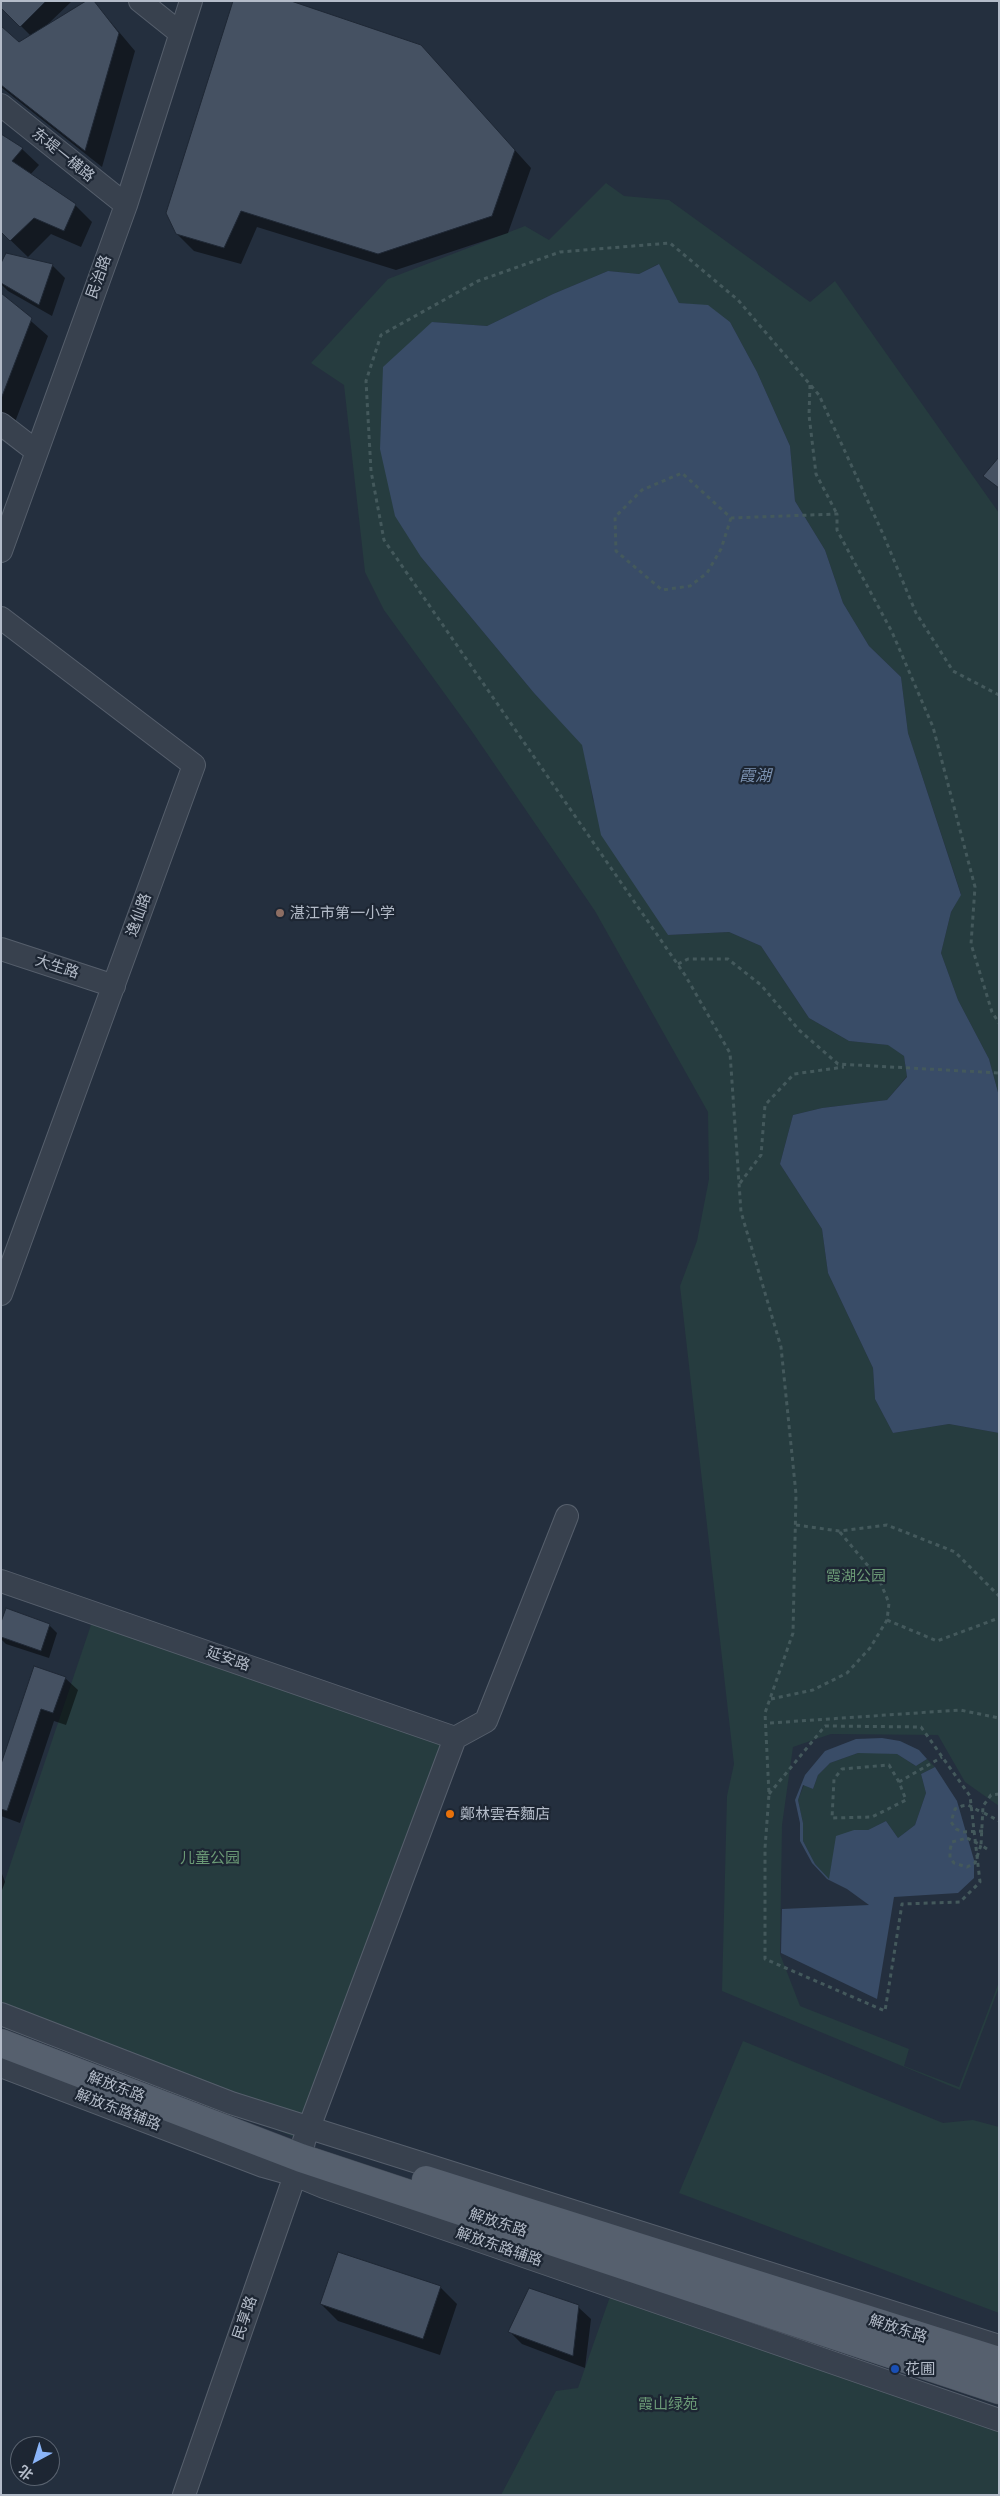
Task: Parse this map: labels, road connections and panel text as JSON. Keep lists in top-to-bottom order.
{
  "streets": {
    "main road": ["解放东路"],
    "street": [
      "东堤一横路",
      "民治路",
      "逸仙路",
      "大生路",
      "延安路",
      "解放东路辅路",
      "民享路"
    ]
  },
  "crossings": [
    ["东堤一横路", "民治路"],
    ["逸仙路", "大生路"],
    ["延安路", "民享路"],
    ["解放东路", "解放东路辅路"],
    ["解放东路", "民享路"],
    ["解放东路辅路", "民享路"]
  ],
  "water": ["霞湖"],
  "parks": ["霞湖公园", "儿童公园", "霞山绿苑"],
  "places": ["湛江市第一小学", "鄭林雲吞麵店", "花圃"],
  "north": "bottom left"
}
